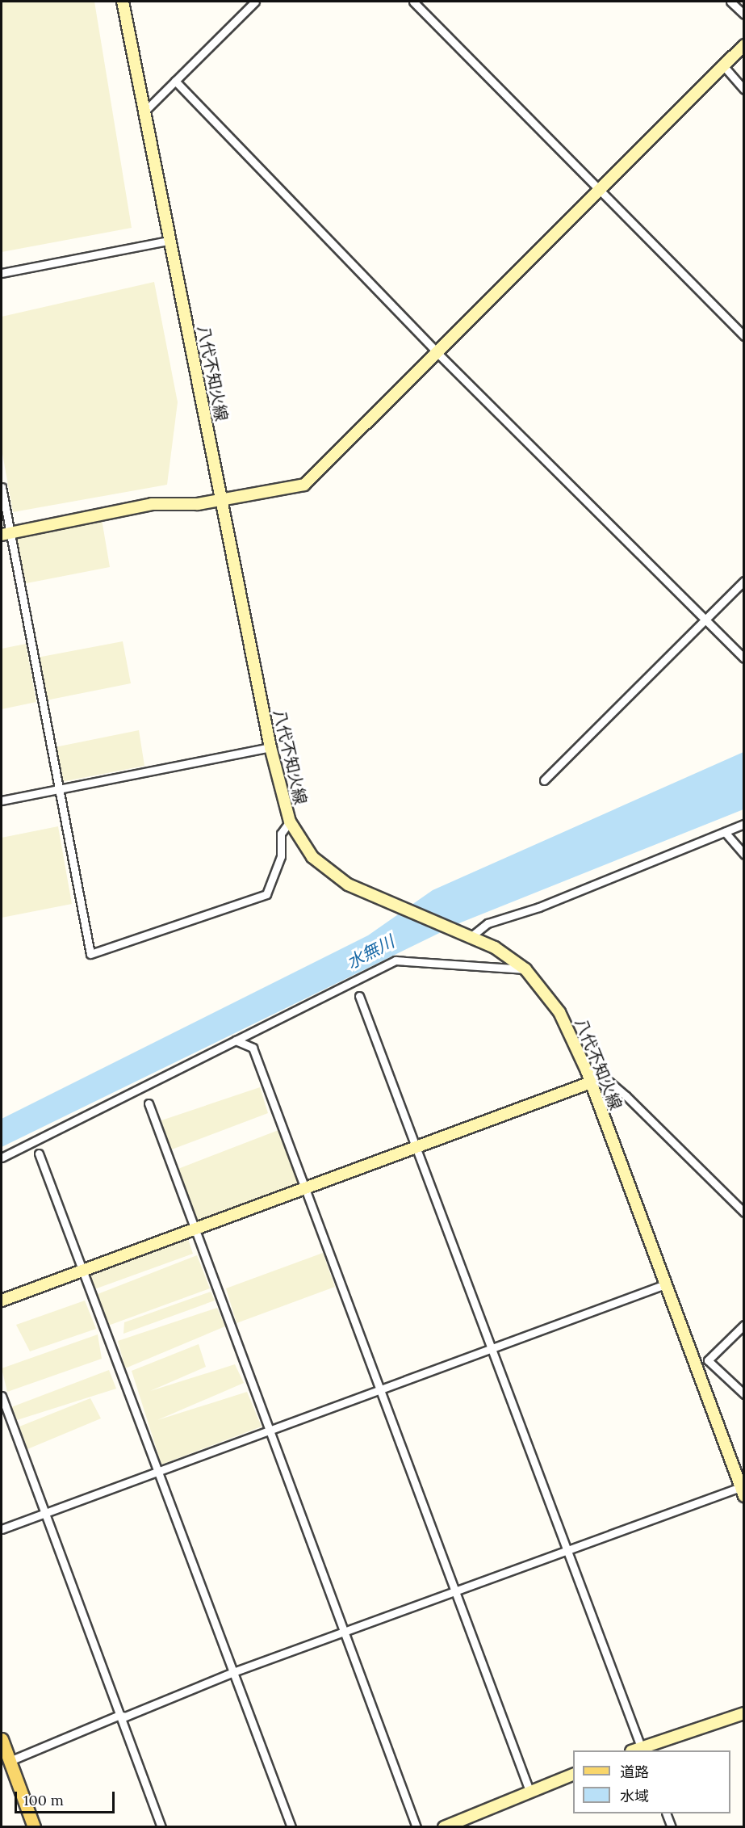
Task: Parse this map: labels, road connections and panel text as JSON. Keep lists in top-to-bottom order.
{
  "streets": {
    "main road": ["八代不知火線"]
  },
  "water": ["水無川"],
  "legend": ["道路", "水域"],
  "scale_bar": "100 m"
}
